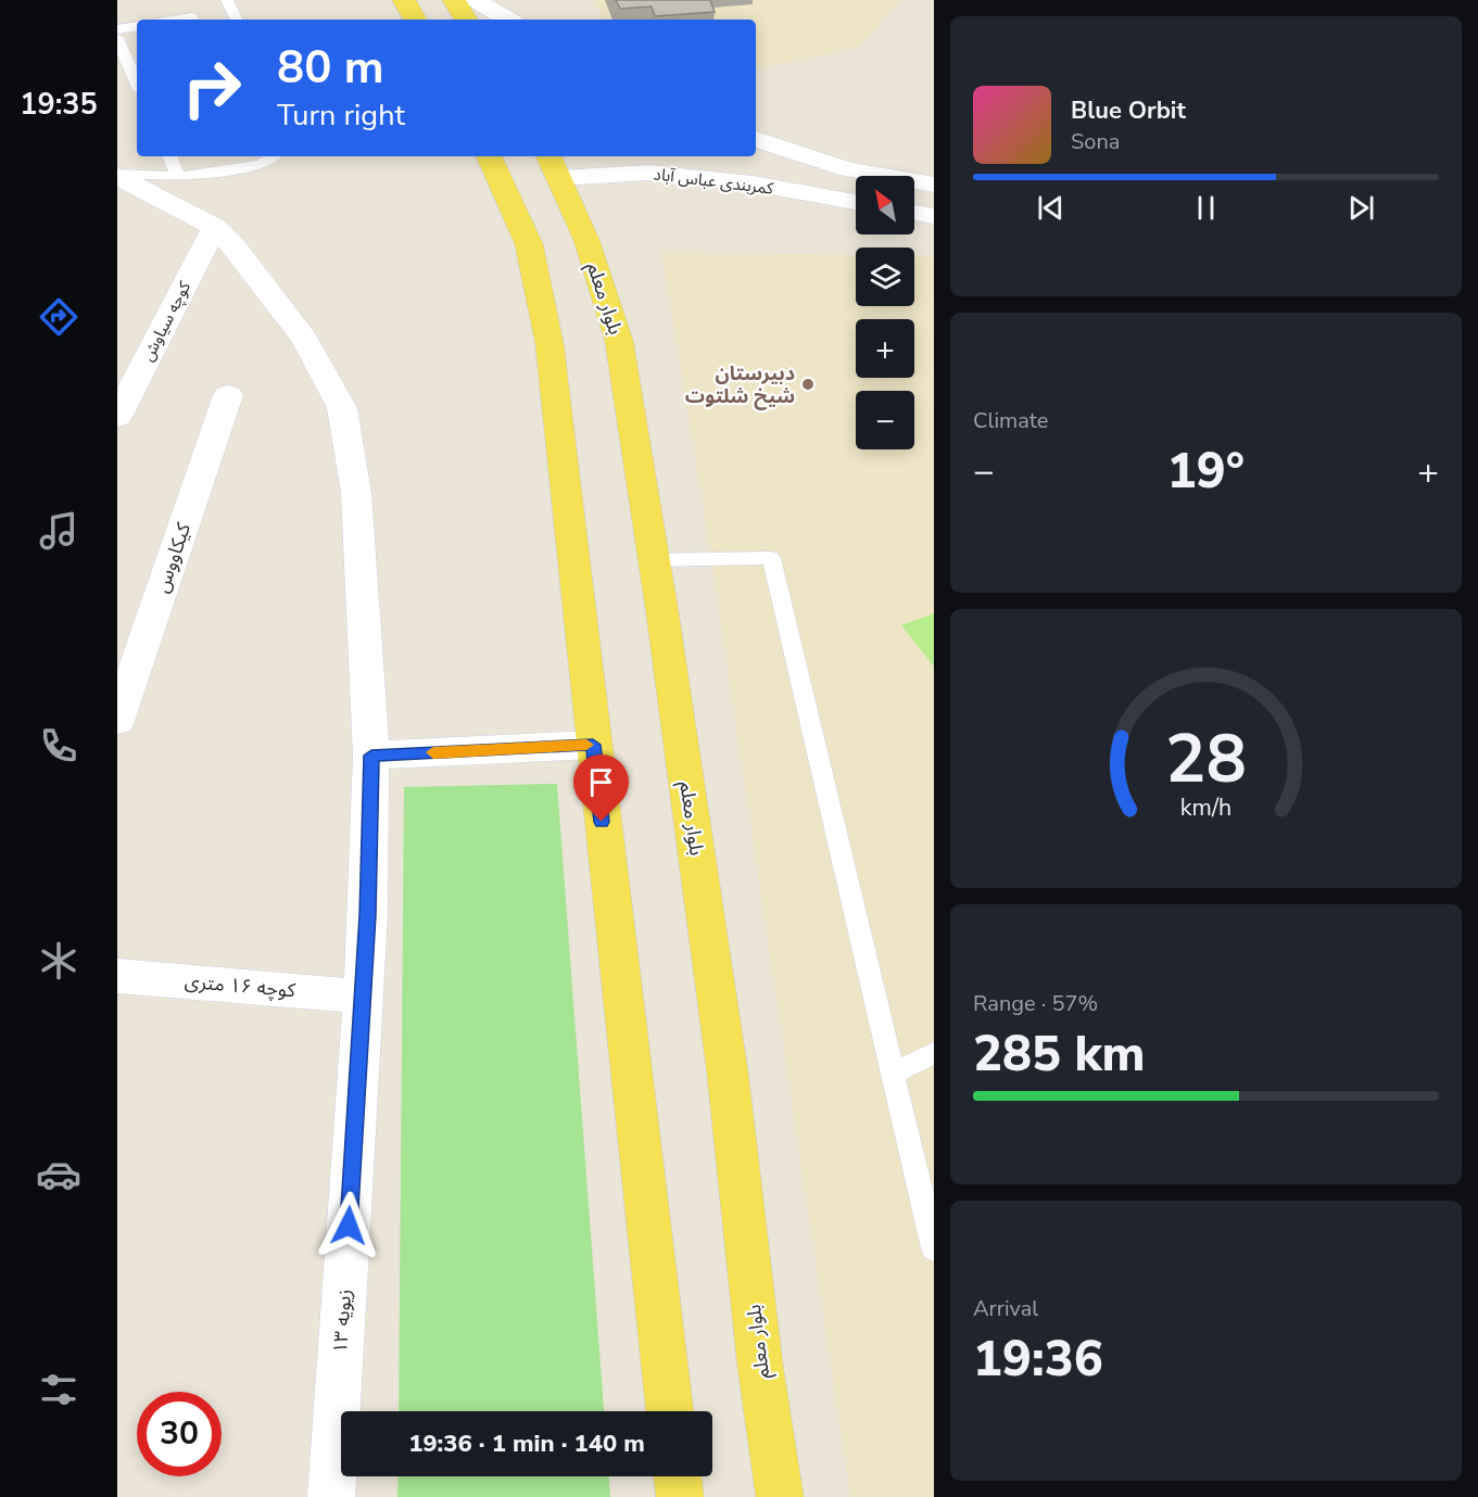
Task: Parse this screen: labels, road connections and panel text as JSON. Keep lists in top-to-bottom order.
{
  "streets": {
    "main road": ["بلوار معلم"],
    "street": [
      "کمربندی عباس آباد",
      "کوچه سیاوش",
      "کیکاووس",
      "کوچه ۱۶ متری",
      "زیویه ۱۳"
    ]
  },
  "crossings": [
    ["کمربندی عباس آباد", "بلوار معلم"],
    ["کوچه سیاوش", "زیویه ۱۳"],
    ["کوچه ۱۶ متری", "زیویه ۱۳"]
  ],
  "places": ["دبیرستان شیخ شلتوت"],
  "north": "top left",
  "page": {
    "tabs": "19:35",
    "turn": ["80 m", "Turn right"],
    "song": ["Blue Orbit", "Sona"],
    "map_buttons": ["+", "−"],
    "tile": [
      "Climate",
      ["Range · 57%", "285 km"],
      ["Arrival", "19:36"]
    ],
    "heat": ["−", "19°", "+"],
    "limit": "30",
    "trip": "19:36 · 1 min · 140 m",
    "gauge": ["28", "km/h"]
  }
}
